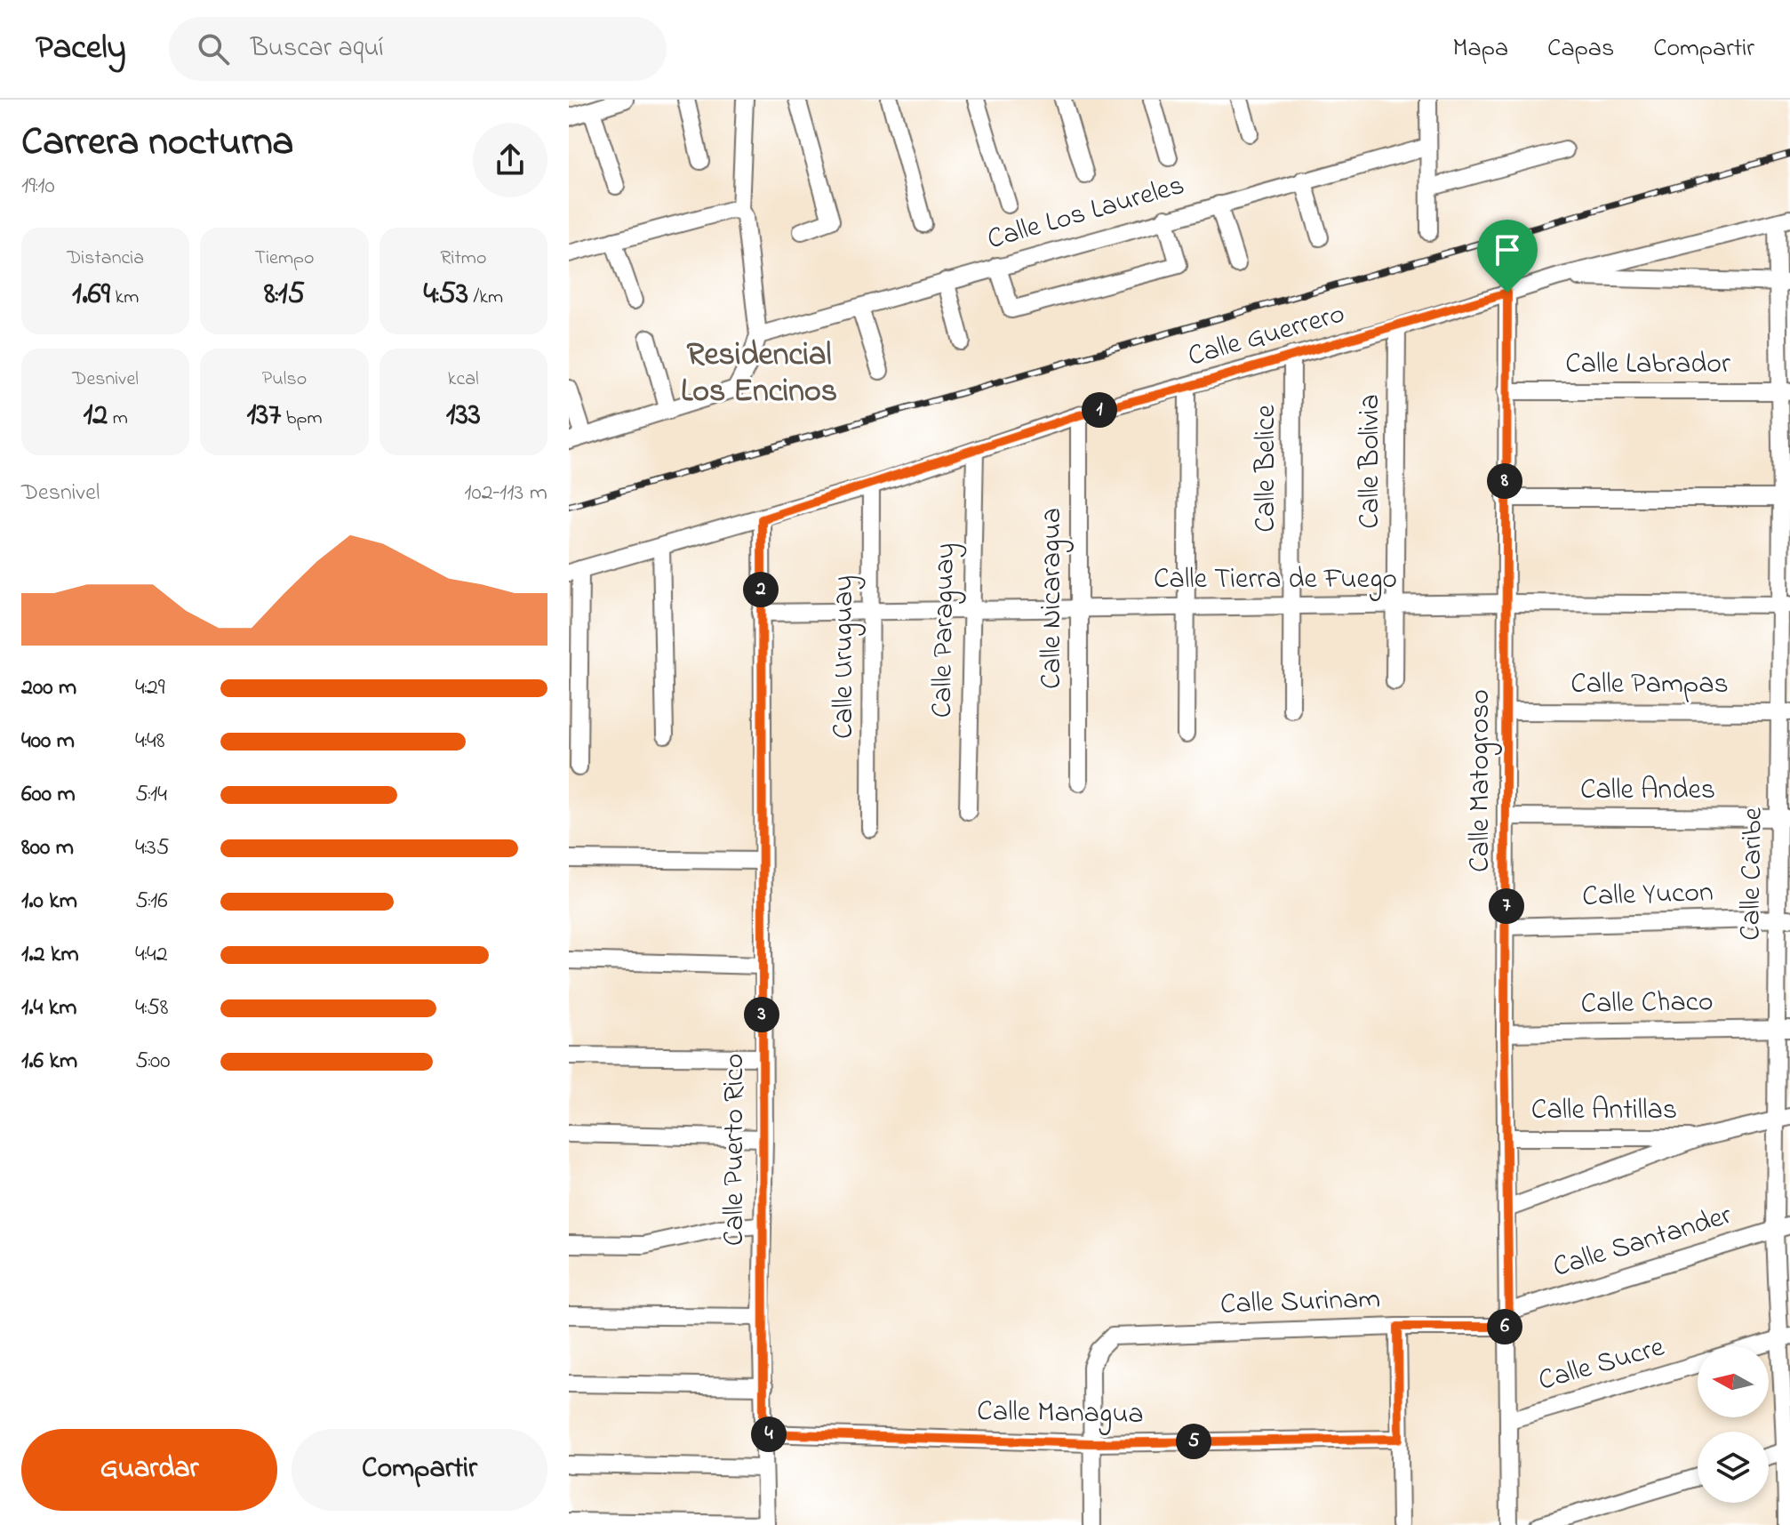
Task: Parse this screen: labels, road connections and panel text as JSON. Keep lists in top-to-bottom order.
{
  "streets": {
    "street": [
      "Calle Los Laureles",
      "Calle Guerrero",
      "Calle Labrador",
      "Calle Bolivia",
      "Calle Belice",
      "Calle Tierra de Fuego",
      "Calle Nicaragua",
      "Calle Paraguay",
      "Calle Uruguay",
      "Calle Pampas",
      "Calle Matogroso",
      "Calle Andes",
      "Calle Caribe",
      "Calle Yucon",
      "Calle Chaco",
      "Calle Antillas",
      "Calle Puerto Rico",
      "Calle Santander",
      "Calle Surinam",
      "Calle Sucre",
      "Calle Managua"
    ]
  },
  "crossings": [
    ["Calle Guerrero", "Calle Bolivia"],
    ["Calle Guerrero", "Calle Belice"],
    ["Calle Guerrero", "Calle Nicaragua"],
    ["Calle Guerrero", "Calle Paraguay"],
    ["Calle Guerrero", "Calle Uruguay"],
    ["Calle Guerrero", "Calle Matogroso"],
    ["Calle Guerrero", "Calle Caribe"],
    ["Calle Guerrero", "Calle Puerto Rico"],
    ["Calle Labrador", "Calle Matogroso"],
    ["Calle Labrador", "Calle Caribe"],
    ["Calle Bolivia", "Calle Tierra de Fuego"],
    ["Calle Belice", "Calle Tierra de Fuego"],
    ["Calle Tierra de Fuego", "Calle Nicaragua"],
    ["Calle Tierra de Fuego", "Calle Paraguay"],
    ["Calle Tierra de Fuego", "Calle Uruguay"],
    ["Calle Tierra de Fuego", "Calle Matogroso"],
    ["Calle Tierra de Fuego", "Calle Caribe"],
    ["Calle Tierra de Fuego", "Calle Puerto Rico"],
    ["Calle Pampas", "Calle Matogroso"],
    ["Calle Pampas", "Calle Caribe"],
    ["Calle Matogroso", "Calle Andes"],
    ["Calle Matogroso", "Calle Yucon"],
    ["Calle Matogroso", "Calle Chaco"],
    ["Calle Matogroso", "Calle Antillas"],
    ["Calle Matogroso", "Calle Santander"],
    ["Calle Matogroso", "Calle Surinam"],
    ["Calle Matogroso", "Calle Sucre"],
    ["Calle Andes", "Calle Caribe"],
    ["Calle Caribe", "Calle Yucon"],
    ["Calle Caribe", "Calle Chaco"],
    ["Calle Caribe", "Calle Antillas"],
    ["Calle Caribe", "Calle Santander"],
    ["Calle Puerto Rico", "Calle Managua"],
    ["Calle Santander", "Calle Surinam"],
    ["Calle Surinam", "Calle Managua"]
  ],
  "districts": ["Residencial Los Encinos"],
  "north": "left",
  "page": {
    "header": "Pacely",
    "search": "Buscar aquí",
    "nav": ["Mapa", "Capas", "Compartir"],
    "heading": ["Carrera nocturna", "19:10"],
    "stats": [
      ["Distancia", "1.69 km"],
      ["Tiempo", "8:15"],
      ["Ritmo", "4:53 /km"],
      ["Desnivel", "12 m"],
      ["Pulso", "137 bpm"],
      ["kcal", "133"]
    ],
    "pins": [
      "1",
      "8",
      "2",
      "7",
      "3",
      "6",
      "4",
      "5"
    ],
    "chart": ["Desnivel", "102–113 m"],
    "list": [
      {
        "name": "200 m",
        "note": "4:29"
      },
      {
        "name": "400 m",
        "note": "4:48"
      },
      {
        "name": "600 m",
        "note": "5:14"
      },
      {
        "name": "800 m",
        "note": "4:35"
      },
      {
        "name": "1.0 km",
        "note": "5:16"
      },
      {
        "name": "1.2 km",
        "note": "4:42"
      },
      {
        "name": "1.4 km",
        "note": "4:58"
      },
      {
        "name": "1.6 km",
        "note": "5:00"
      }
    ],
    "buttons": ["Guardar", "Compartir"]
  }
}
